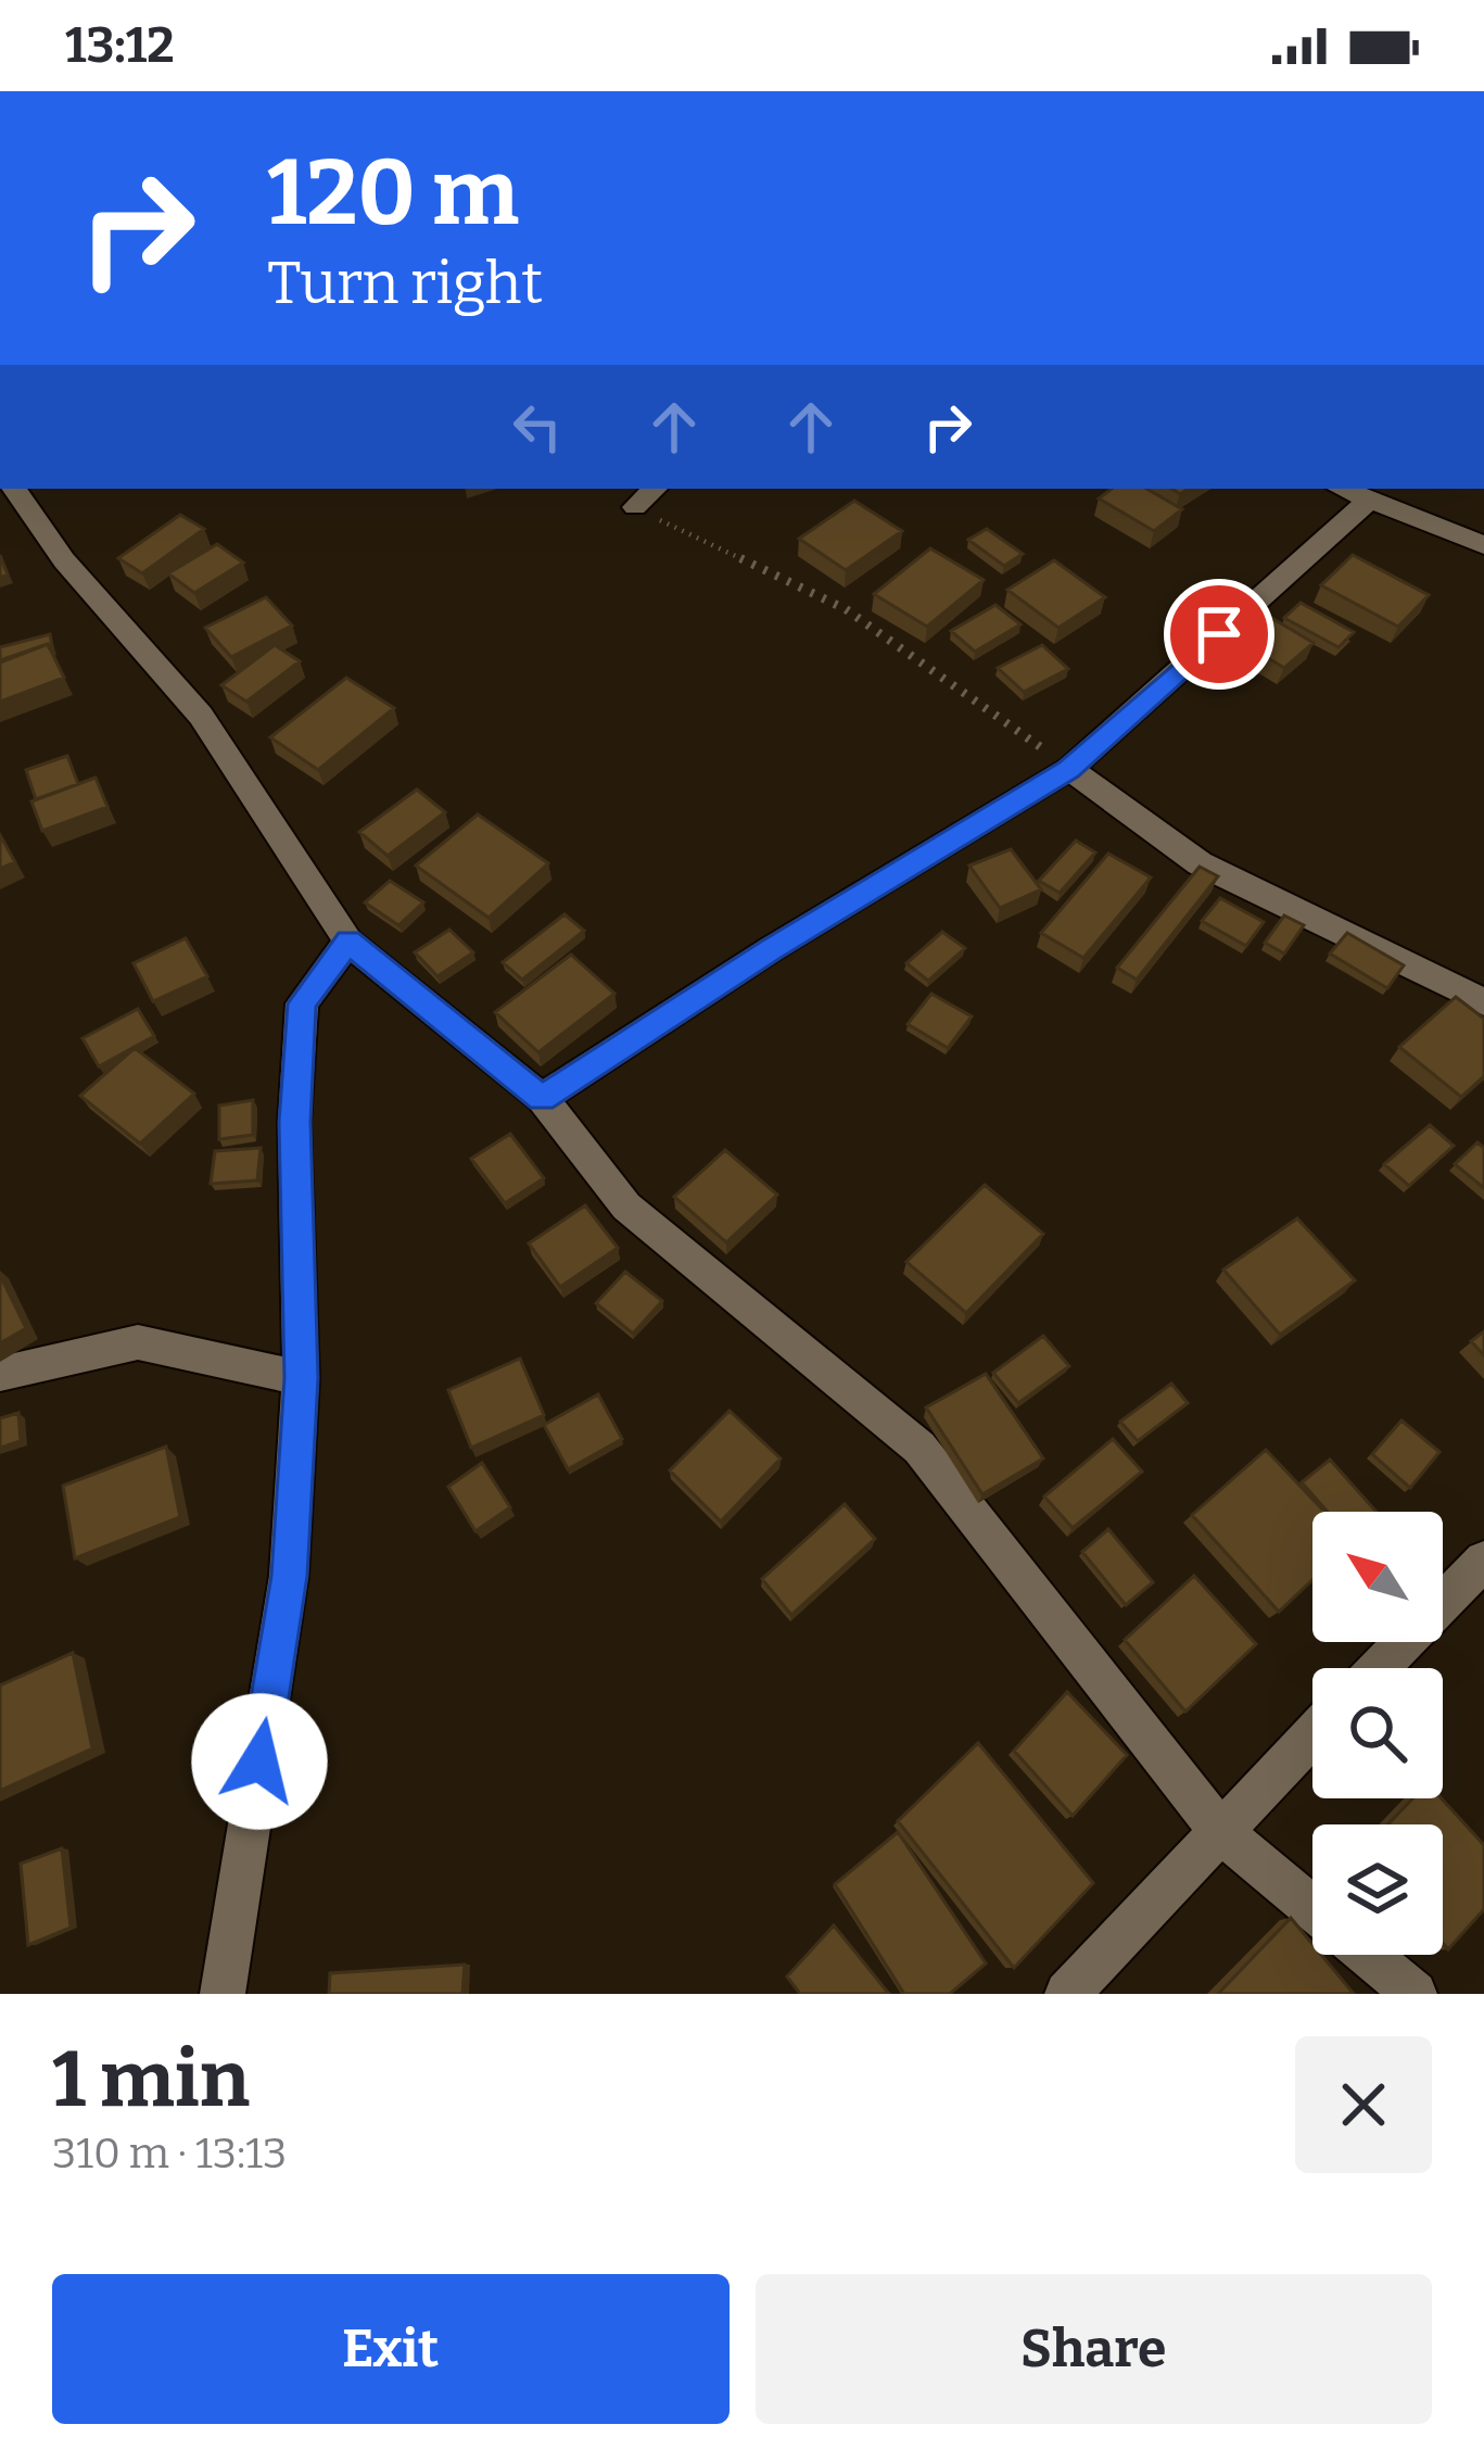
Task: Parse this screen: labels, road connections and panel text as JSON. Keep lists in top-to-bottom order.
{
  "north": "top left",
  "page": {
    "status": "13:12",
    "turn": ["120 m", "Turn right"],
    "heading": ["1 min", "310 m · 13:13"],
    "buttons": ["Exit", "Share"]
  }
}
